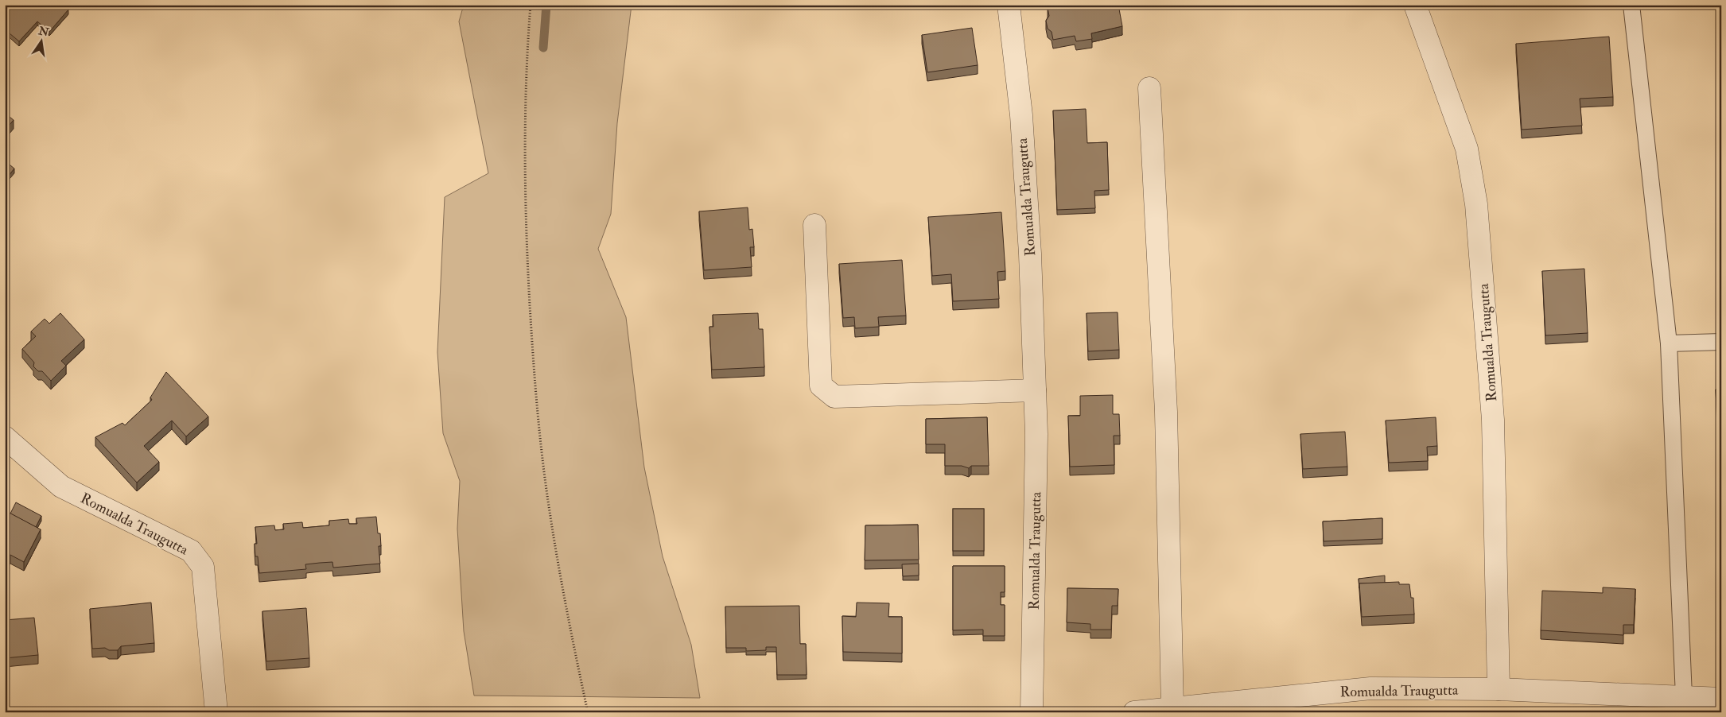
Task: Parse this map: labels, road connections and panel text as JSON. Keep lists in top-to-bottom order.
{
  "streets": {
    "street": ["Romualda Traugutta"]
  },
  "north": "top"
}
